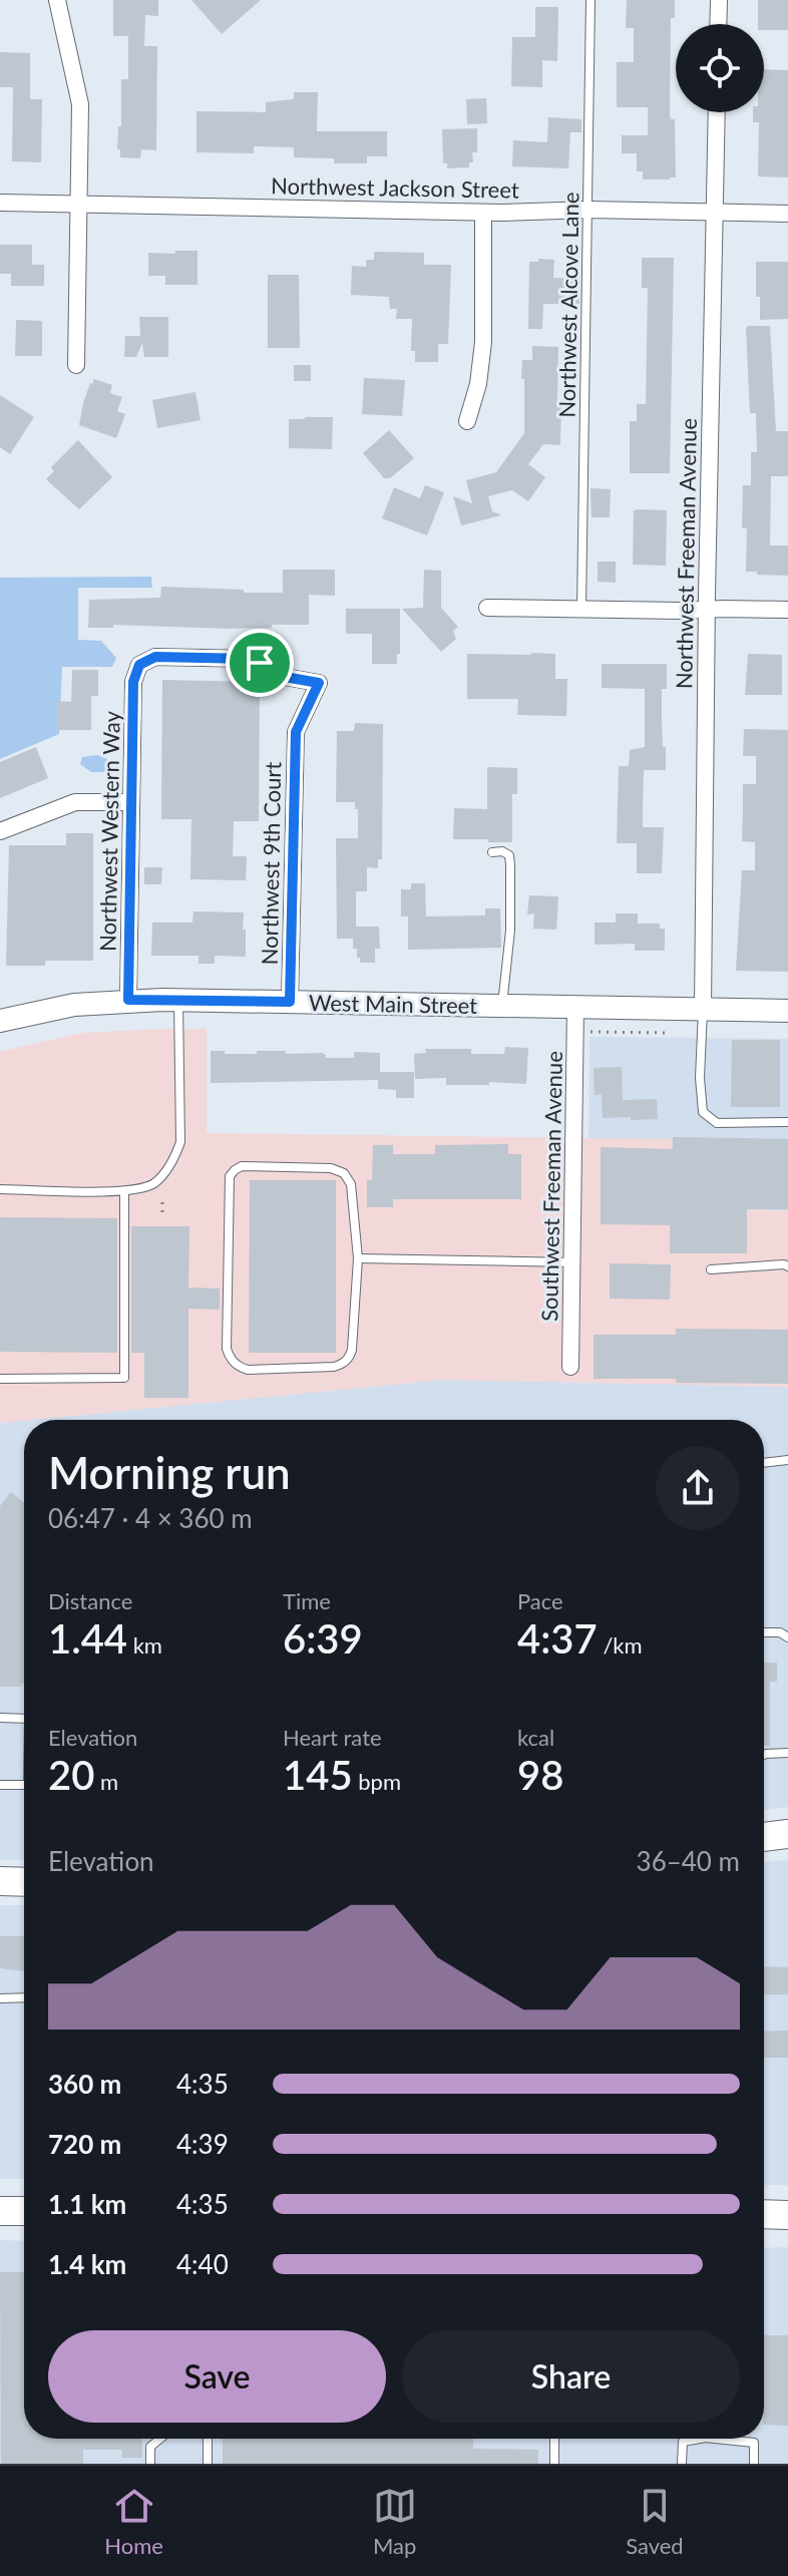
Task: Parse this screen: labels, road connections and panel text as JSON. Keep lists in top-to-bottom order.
{
  "streets": {
    "street": [
      "Northwest Jackson Street",
      "Northwest Freeman Avenue",
      "Northwest Western Way",
      "Northwest 9th Court",
      "West Main Street",
      "Southwest Freeman Avenue"
    ],
    "lane": ["Northwest Alcove Lane"]
  },
  "crossings": [
    ["Northwest Jackson Street", "Northwest Alcove Lane"],
    ["Northwest Jackson Street", "Northwest Freeman Avenue"],
    ["Northwest Freeman Avenue", "West Main Street"],
    ["Northwest Western Way", "Northwest 9th Court"],
    ["Northwest Western Way", "West Main Street"],
    ["Northwest 9th Court", "West Main Street"],
    ["West Main Street", "Southwest Freeman Avenue"]
  ],
  "page": {
    "heading": ["Morning run", "06:47 · 4 × 360 m"],
    "stats": [
      ["Distance", "1.44 km"],
      ["Time", "6:39"],
      ["Pace", "4:37 /km"],
      ["Elevation", "20 m"],
      ["Heart rate", "145 bpm"],
      ["kcal", "98"]
    ],
    "chart": ["Elevation", "36–40 m"],
    "list": [
      {
        "name": "360 m",
        "note": "4:35"
      },
      {
        "name": "720 m",
        "note": "4:39"
      },
      {
        "name": "1.1 km",
        "note": "4:35"
      },
      {
        "name": "1.4 km",
        "note": "4:40"
      }
    ],
    "buttons": ["Save", "Share"],
    "tabs": ["Home", "Map", "Saved"]
  }
}
